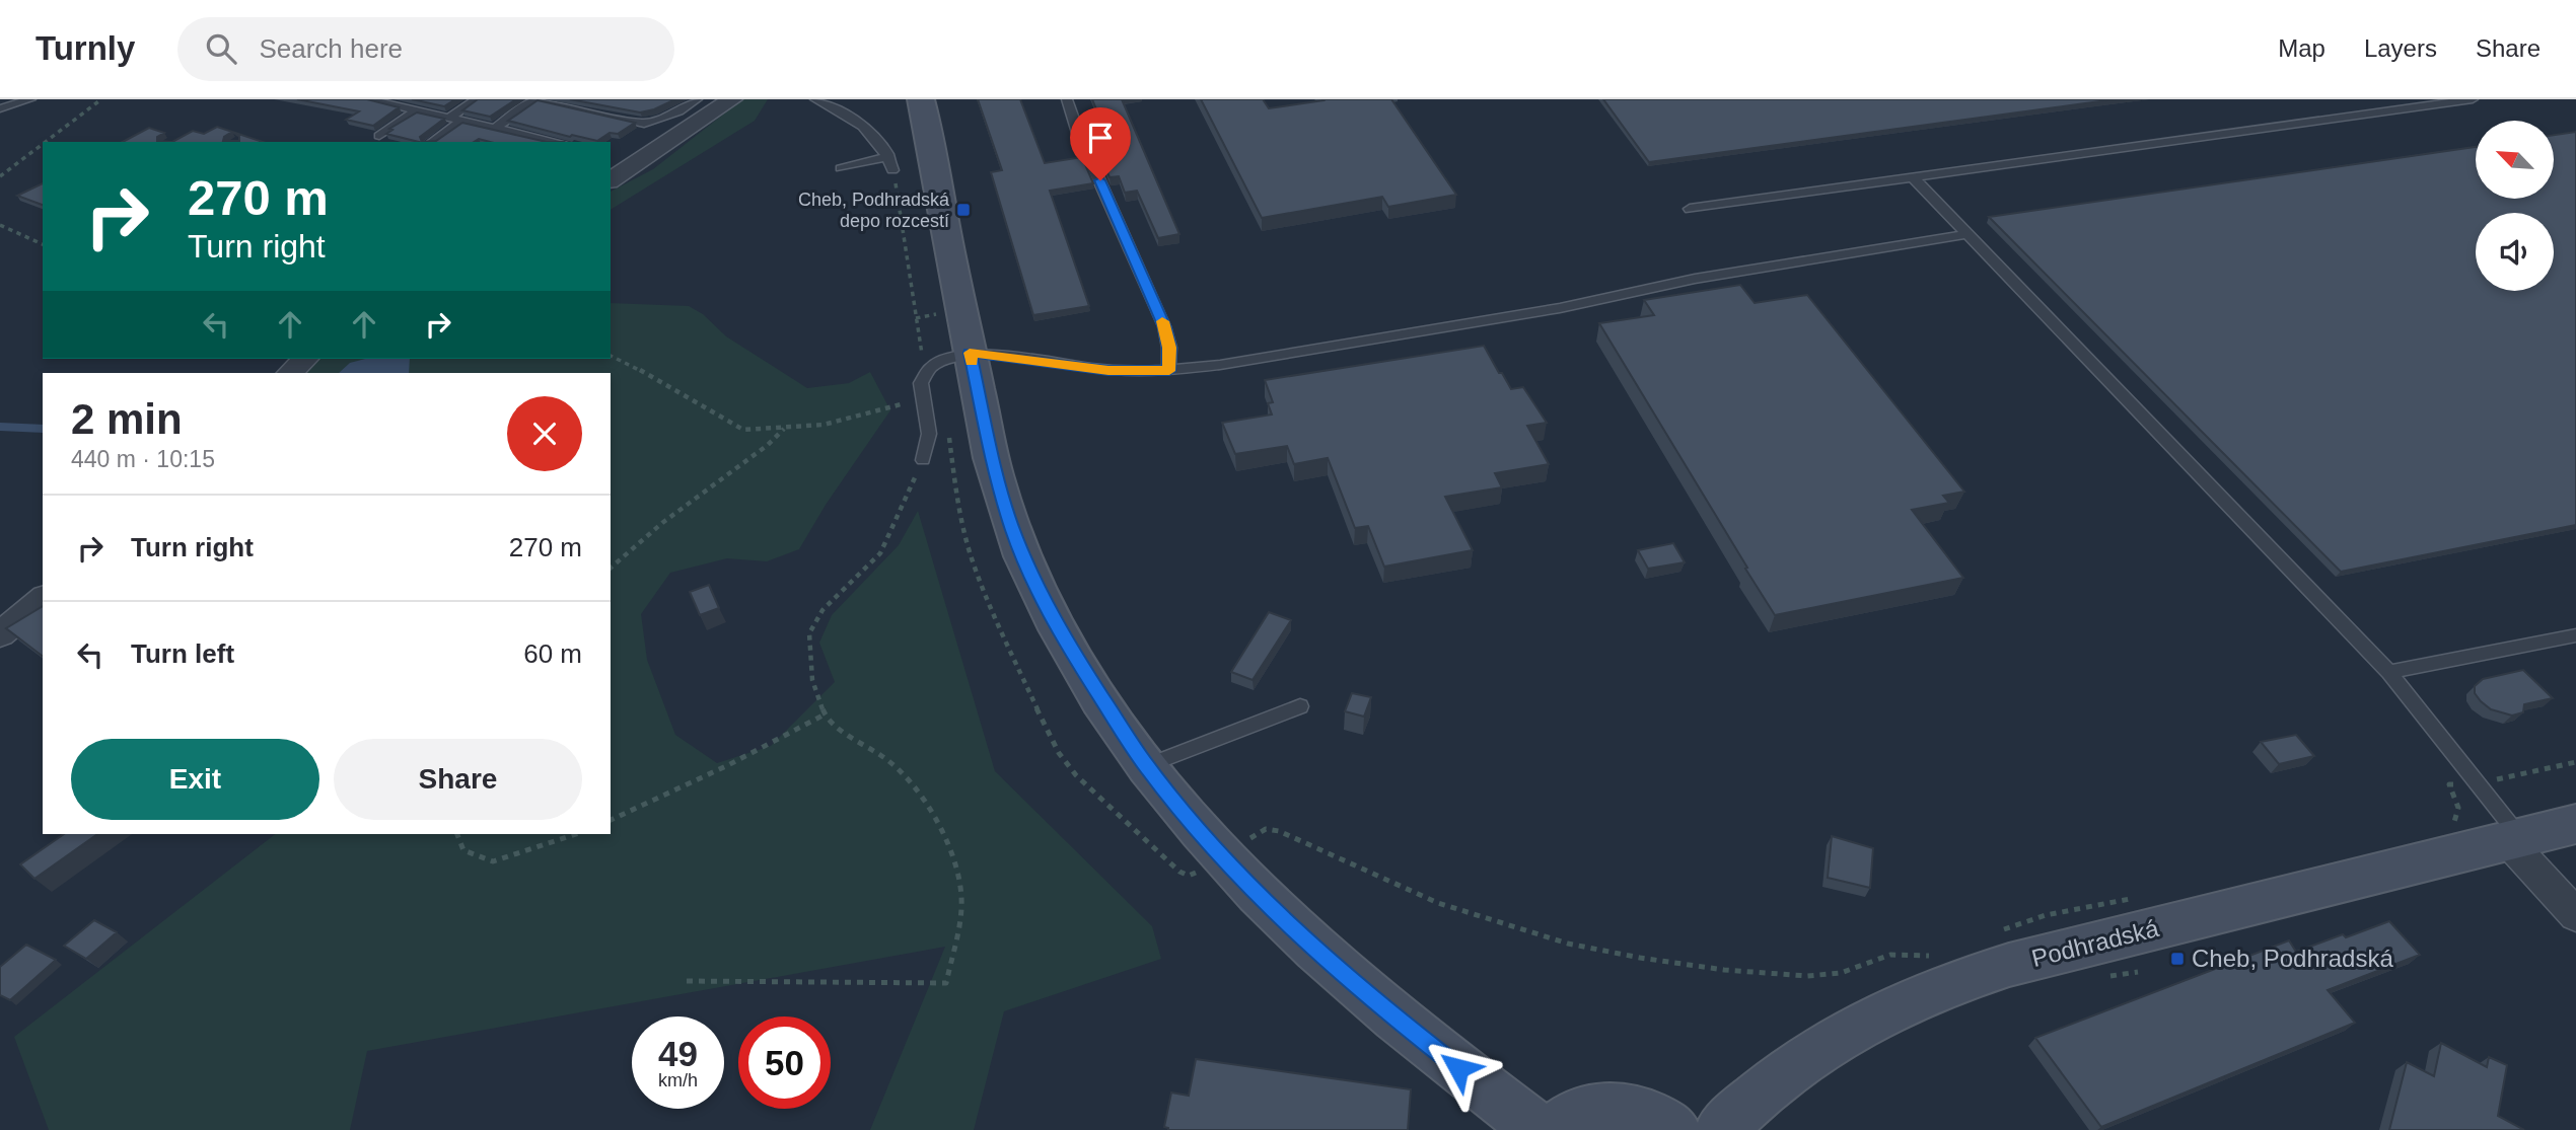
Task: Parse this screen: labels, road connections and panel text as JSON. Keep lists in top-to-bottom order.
{
  "streets": {
    "main road": ["Podhradská"]
  },
  "places": {
    "transit": ["Cheb, Podhradská depo rozcestí", "Cheb, Podhradská"]
  },
  "north": "top left",
  "page": {
    "header": "Turnly",
    "search": "Search here",
    "nav": ["Map", "Layers", "Share"],
    "turn": ["270 m", "Turn right"],
    "heading": ["2 min", "440 m · 10:15"],
    "list": [
      {
        "name": "Turn right",
        "value": "270 m"
      },
      {
        "name": "Turn left",
        "value": "60 m"
      }
    ],
    "buttons": ["Exit", "Share"],
    "speed": "49 km/h",
    "limit": "50"
  }
}
